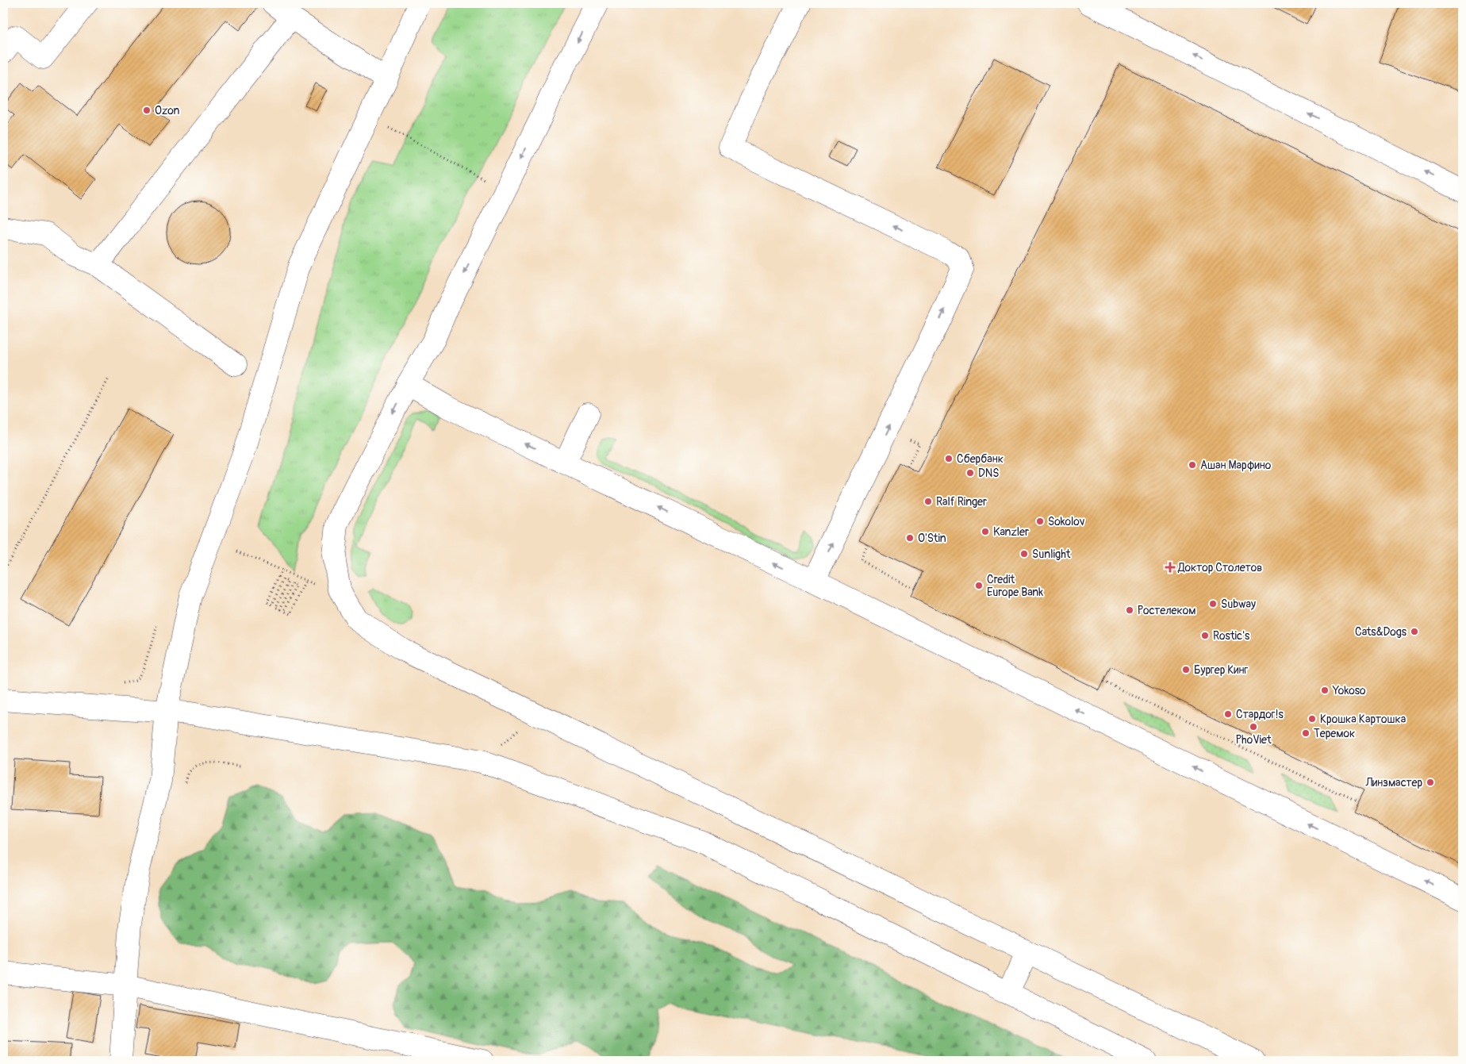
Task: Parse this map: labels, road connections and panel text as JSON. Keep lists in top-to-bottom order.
{
  "places": {
    "other": [
      "Ozon",
      "Сбербанк",
      "Ашан Марфино",
      "DNS",
      "Ralf Ringer",
      "Sokolov",
      "Kanzler",
      "O'Stin",
      "Sunlight",
      "Credit Europe Bank",
      "Subway",
      "Ростелеком",
      "Cats&Dogs",
      "Rostic's",
      "Бургер Кинг",
      "Yokoso",
      "Стардог!s",
      "Крошка Картошка",
      "PhoViet",
      "Теремок",
      "Линзмастер"
    ],
    "health": ["Доктор Столетов"]
  }
}
